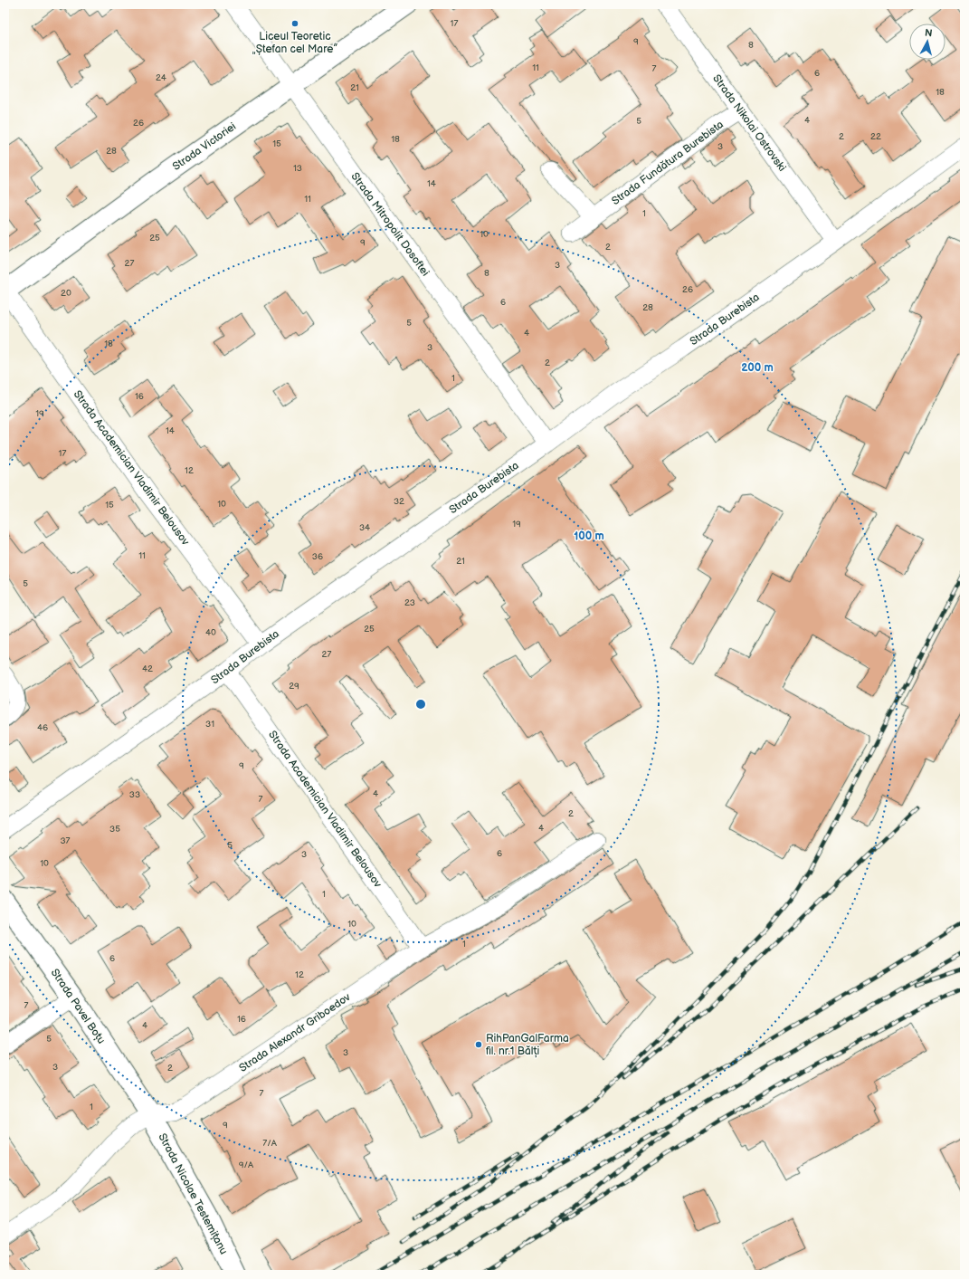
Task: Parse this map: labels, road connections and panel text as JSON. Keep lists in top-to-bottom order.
{
  "streets": {
    "street": [
      "Strada Nikolai Ostrovski",
      "Strada Victoriei",
      "Strada Fundătura Burebista",
      "Strada Mitropolit Dosoftei",
      "Strada Burebista",
      "Strada Academician Vladimir Belousov",
      "Strada Pavel Boțu",
      "Strada Alexandr Griboedov",
      "Strada Nicolae Testemițanu"
    ]
  },
  "crossings": [
    ["Strada Nikolai Ostrovski", "Strada Fundătura Burebista"],
    ["Strada Nikolai Ostrovski", "Strada Burebista"],
    ["Strada Victoriei", "Strada Mitropolit Dosoftei"],
    ["Strada Victoriei", "Strada Academician Vladimir Belousov"],
    ["Strada Mitropolit Dosoftei", "Strada Burebista"],
    ["Strada Burebista", "Strada Academician Vladimir Belousov"],
    ["Strada Academician Vladimir Belousov", "Strada Alexandr Griboedov"],
    ["Strada Pavel Boțu", "Strada Alexandr Griboedov"],
    ["Strada Pavel Boțu", "Strada Nicolae Testemițanu"],
    ["Strada Alexandr Griboedov", "Strada Nicolae Testemițanu"]
  ],
  "places": ["Liceul Teoretic „Ștefan cel Mare”", "RihPanGalFarma fil. nr.1 Bălți"],
  "house_numbers": [
    "17",
    "9",
    "8",
    "11",
    "7",
    "6",
    "24",
    "21",
    "18",
    "4",
    "5",
    "26",
    "2",
    "22",
    "18",
    "15",
    "3",
    "28",
    "13",
    "14",
    "11",
    "1",
    "10",
    "25",
    "9",
    "2",
    "27",
    "3",
    "8",
    "26",
    "20",
    "6",
    "28",
    "5",
    "4",
    "18",
    "3",
    "2",
    "1",
    "16",
    "19",
    "14",
    "17",
    "12",
    "32",
    "10",
    "15",
    "19",
    "34",
    "11",
    "36",
    "21",
    "5",
    "23",
    "25",
    "40",
    "27",
    "42",
    "29",
    "31",
    "46",
    "9",
    "4",
    "33",
    "7",
    "2",
    "4",
    "35",
    "37",
    "5",
    "6",
    "3",
    "10",
    "1",
    "10",
    "1",
    "6",
    "12",
    "7",
    "16",
    "4",
    "5",
    "3",
    "3",
    "2",
    "7",
    "1",
    "9",
    "7/A",
    "9/A"
  ],
  "north": "top",
  "rings": ["200 m", "100 m"]
}
